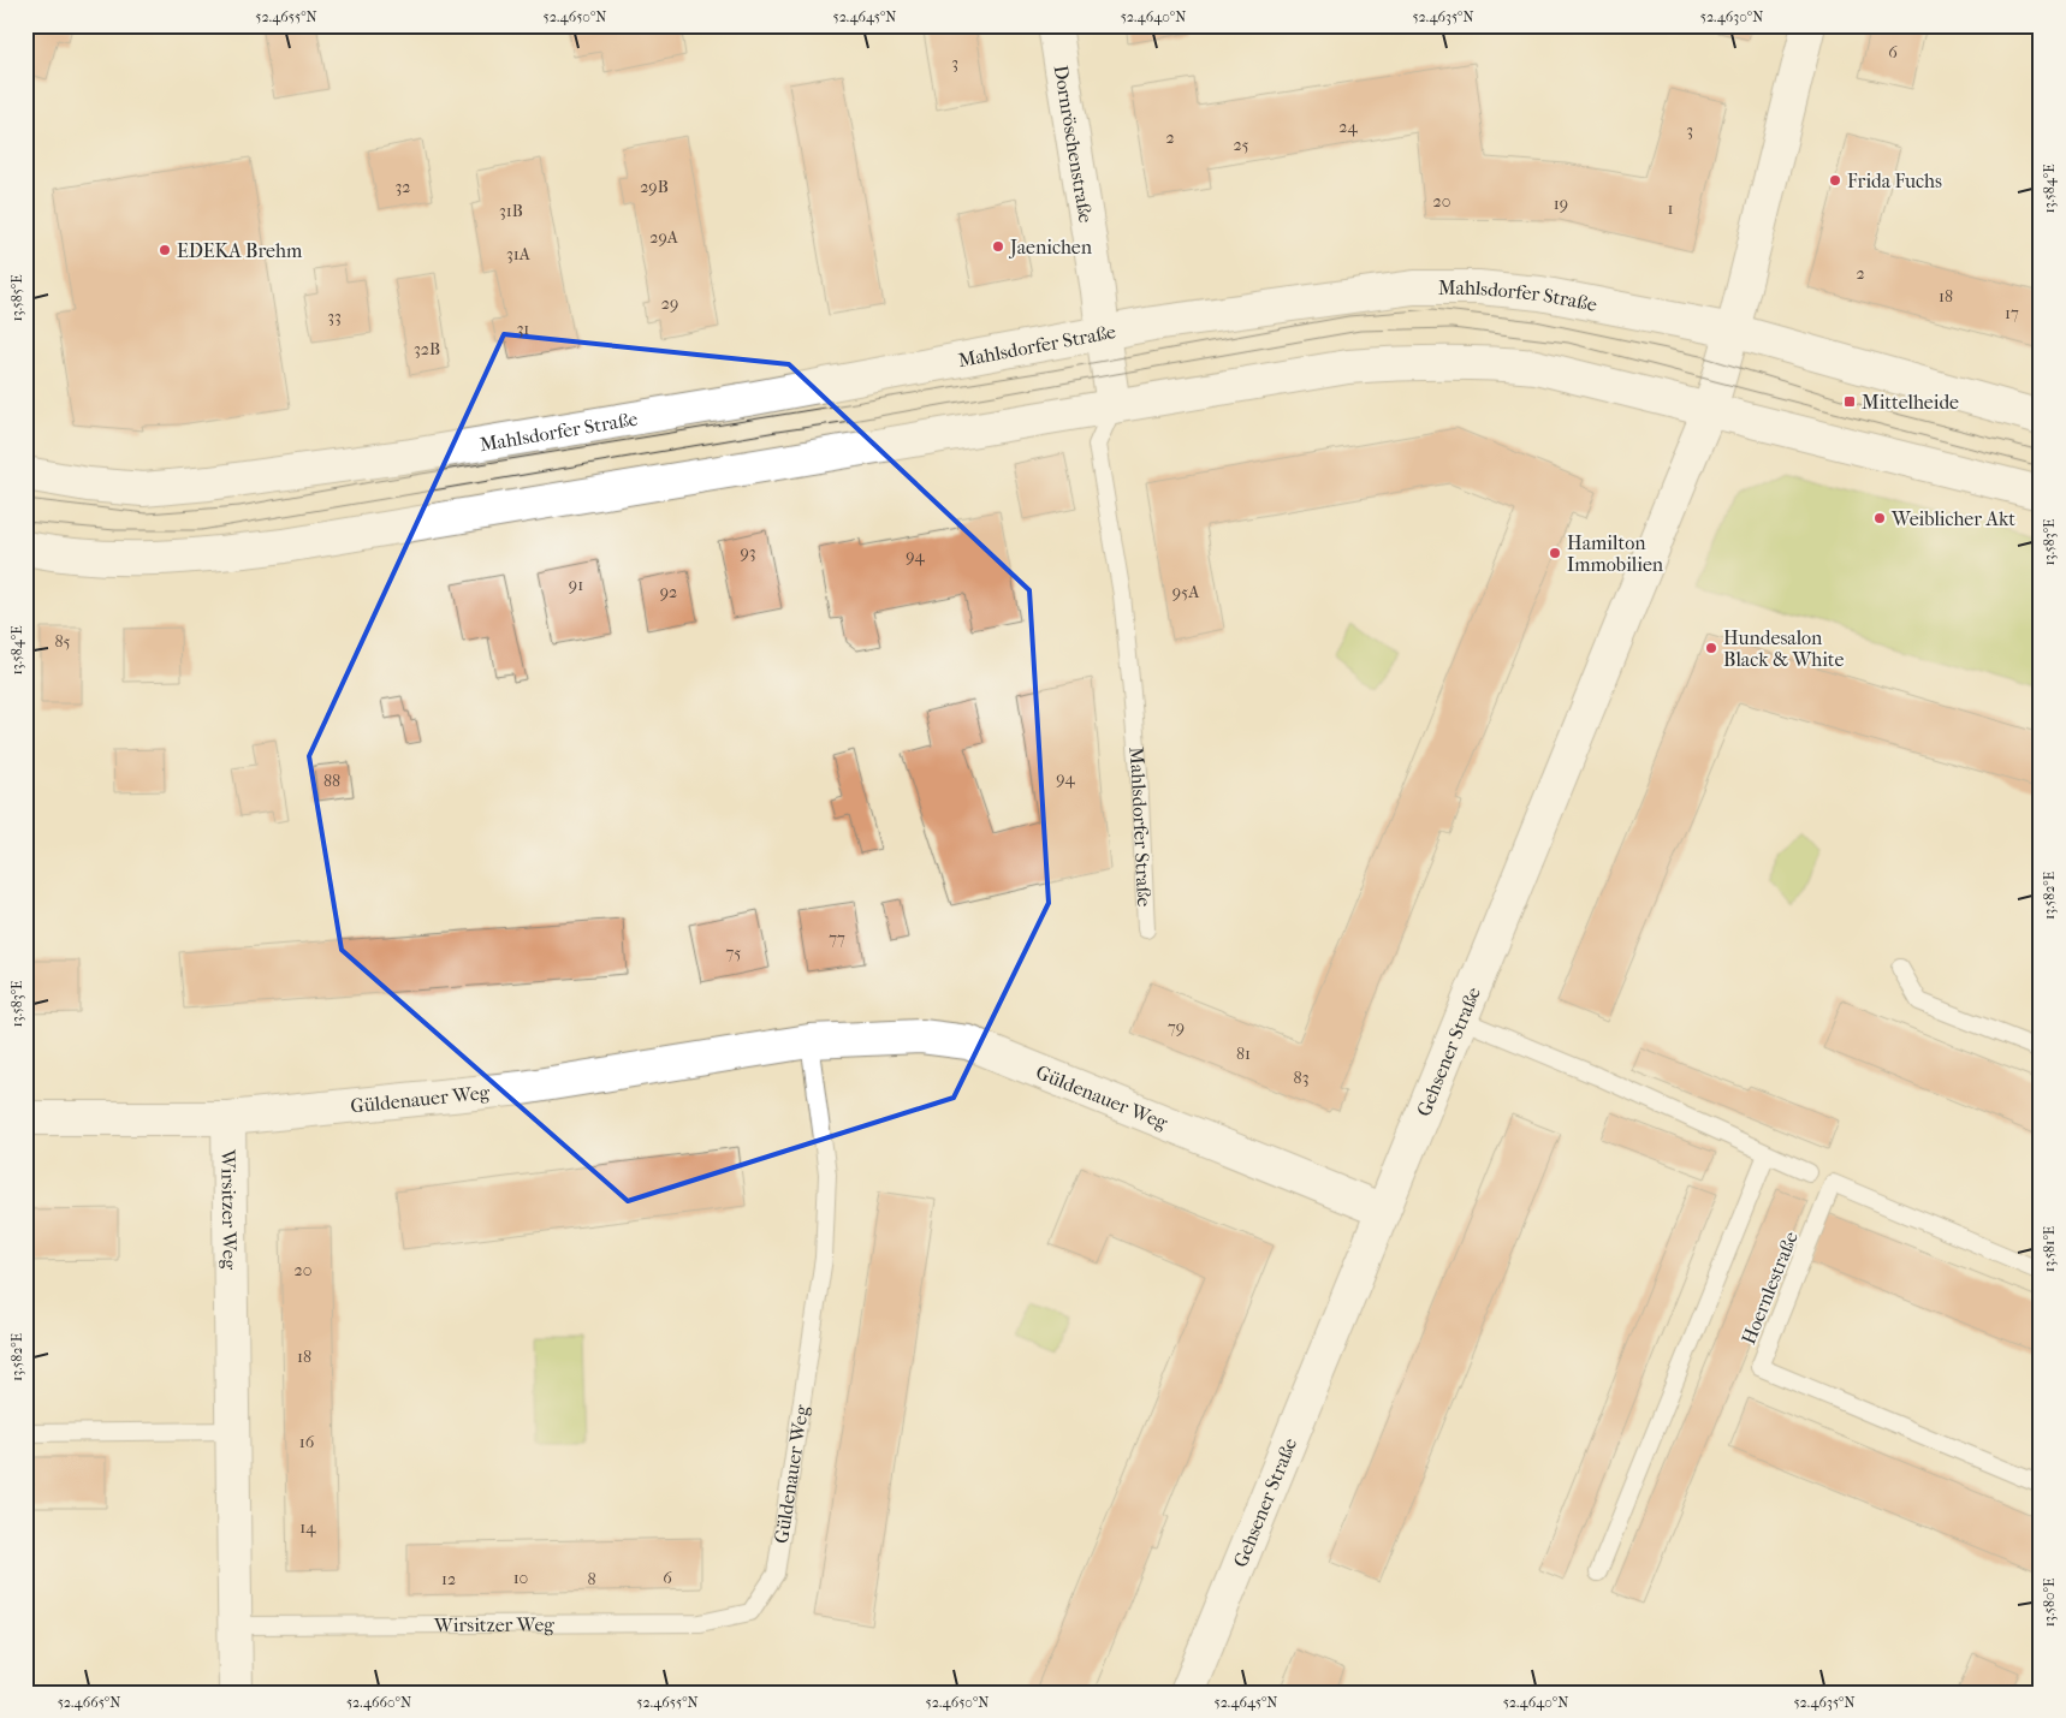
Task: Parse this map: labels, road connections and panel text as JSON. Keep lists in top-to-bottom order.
{
  "streets": {
    "main road": [
      "Dornröschenstraße",
      "Mahlsdorfer Straße",
      "Gehsener Straße",
      "Güldenauer Weg",
      "Wirsitzer Weg"
    ],
    "lane": ["Hoernlestraße"]
  },
  "crossings": [
    ["Dornröschenstraße", "Mahlsdorfer Straße"],
    ["Mahlsdorfer Straße", "Gehsener Straße"],
    ["Gehsener Straße", "Güldenauer Weg"],
    ["Güldenauer Weg", "Wirsitzer Weg"]
  ],
  "places": {
    "other": [
      "Frida Fuchs",
      "Jaenichen",
      "EDEKA Brehm",
      "Weiblicher Akt",
      "Hamilton Immobilien",
      "Hundesalon Black & White"
    ],
    "transit": ["Mittelheide"]
  },
  "house_numbers": [
    "6",
    "3",
    "24",
    "3",
    "2",
    "25",
    "32",
    "29B",
    "20",
    "19",
    "1",
    "31B",
    "29A",
    "31A",
    "2",
    "18",
    "29",
    "17",
    "33",
    "31",
    "32B",
    "93",
    "94",
    "91",
    "92",
    "95A",
    "85",
    "94",
    "88",
    "77",
    "75",
    "79",
    "81",
    "83",
    "20",
    "18",
    "16",
    "14",
    "10",
    "6",
    "12",
    "8"
  ],
  "coordinates": [
    "52.4655°N",
    "52.4650°N",
    "52.4645°N",
    "52.4640°N",
    "52.4635°N",
    "52.4630°N",
    "13.584°E",
    "13.585°E",
    "13.583°E",
    "13.582°E",
    "13.581°E",
    "13.580°E",
    "52.4665°N",
    "52.4660°N"
  ]
}
